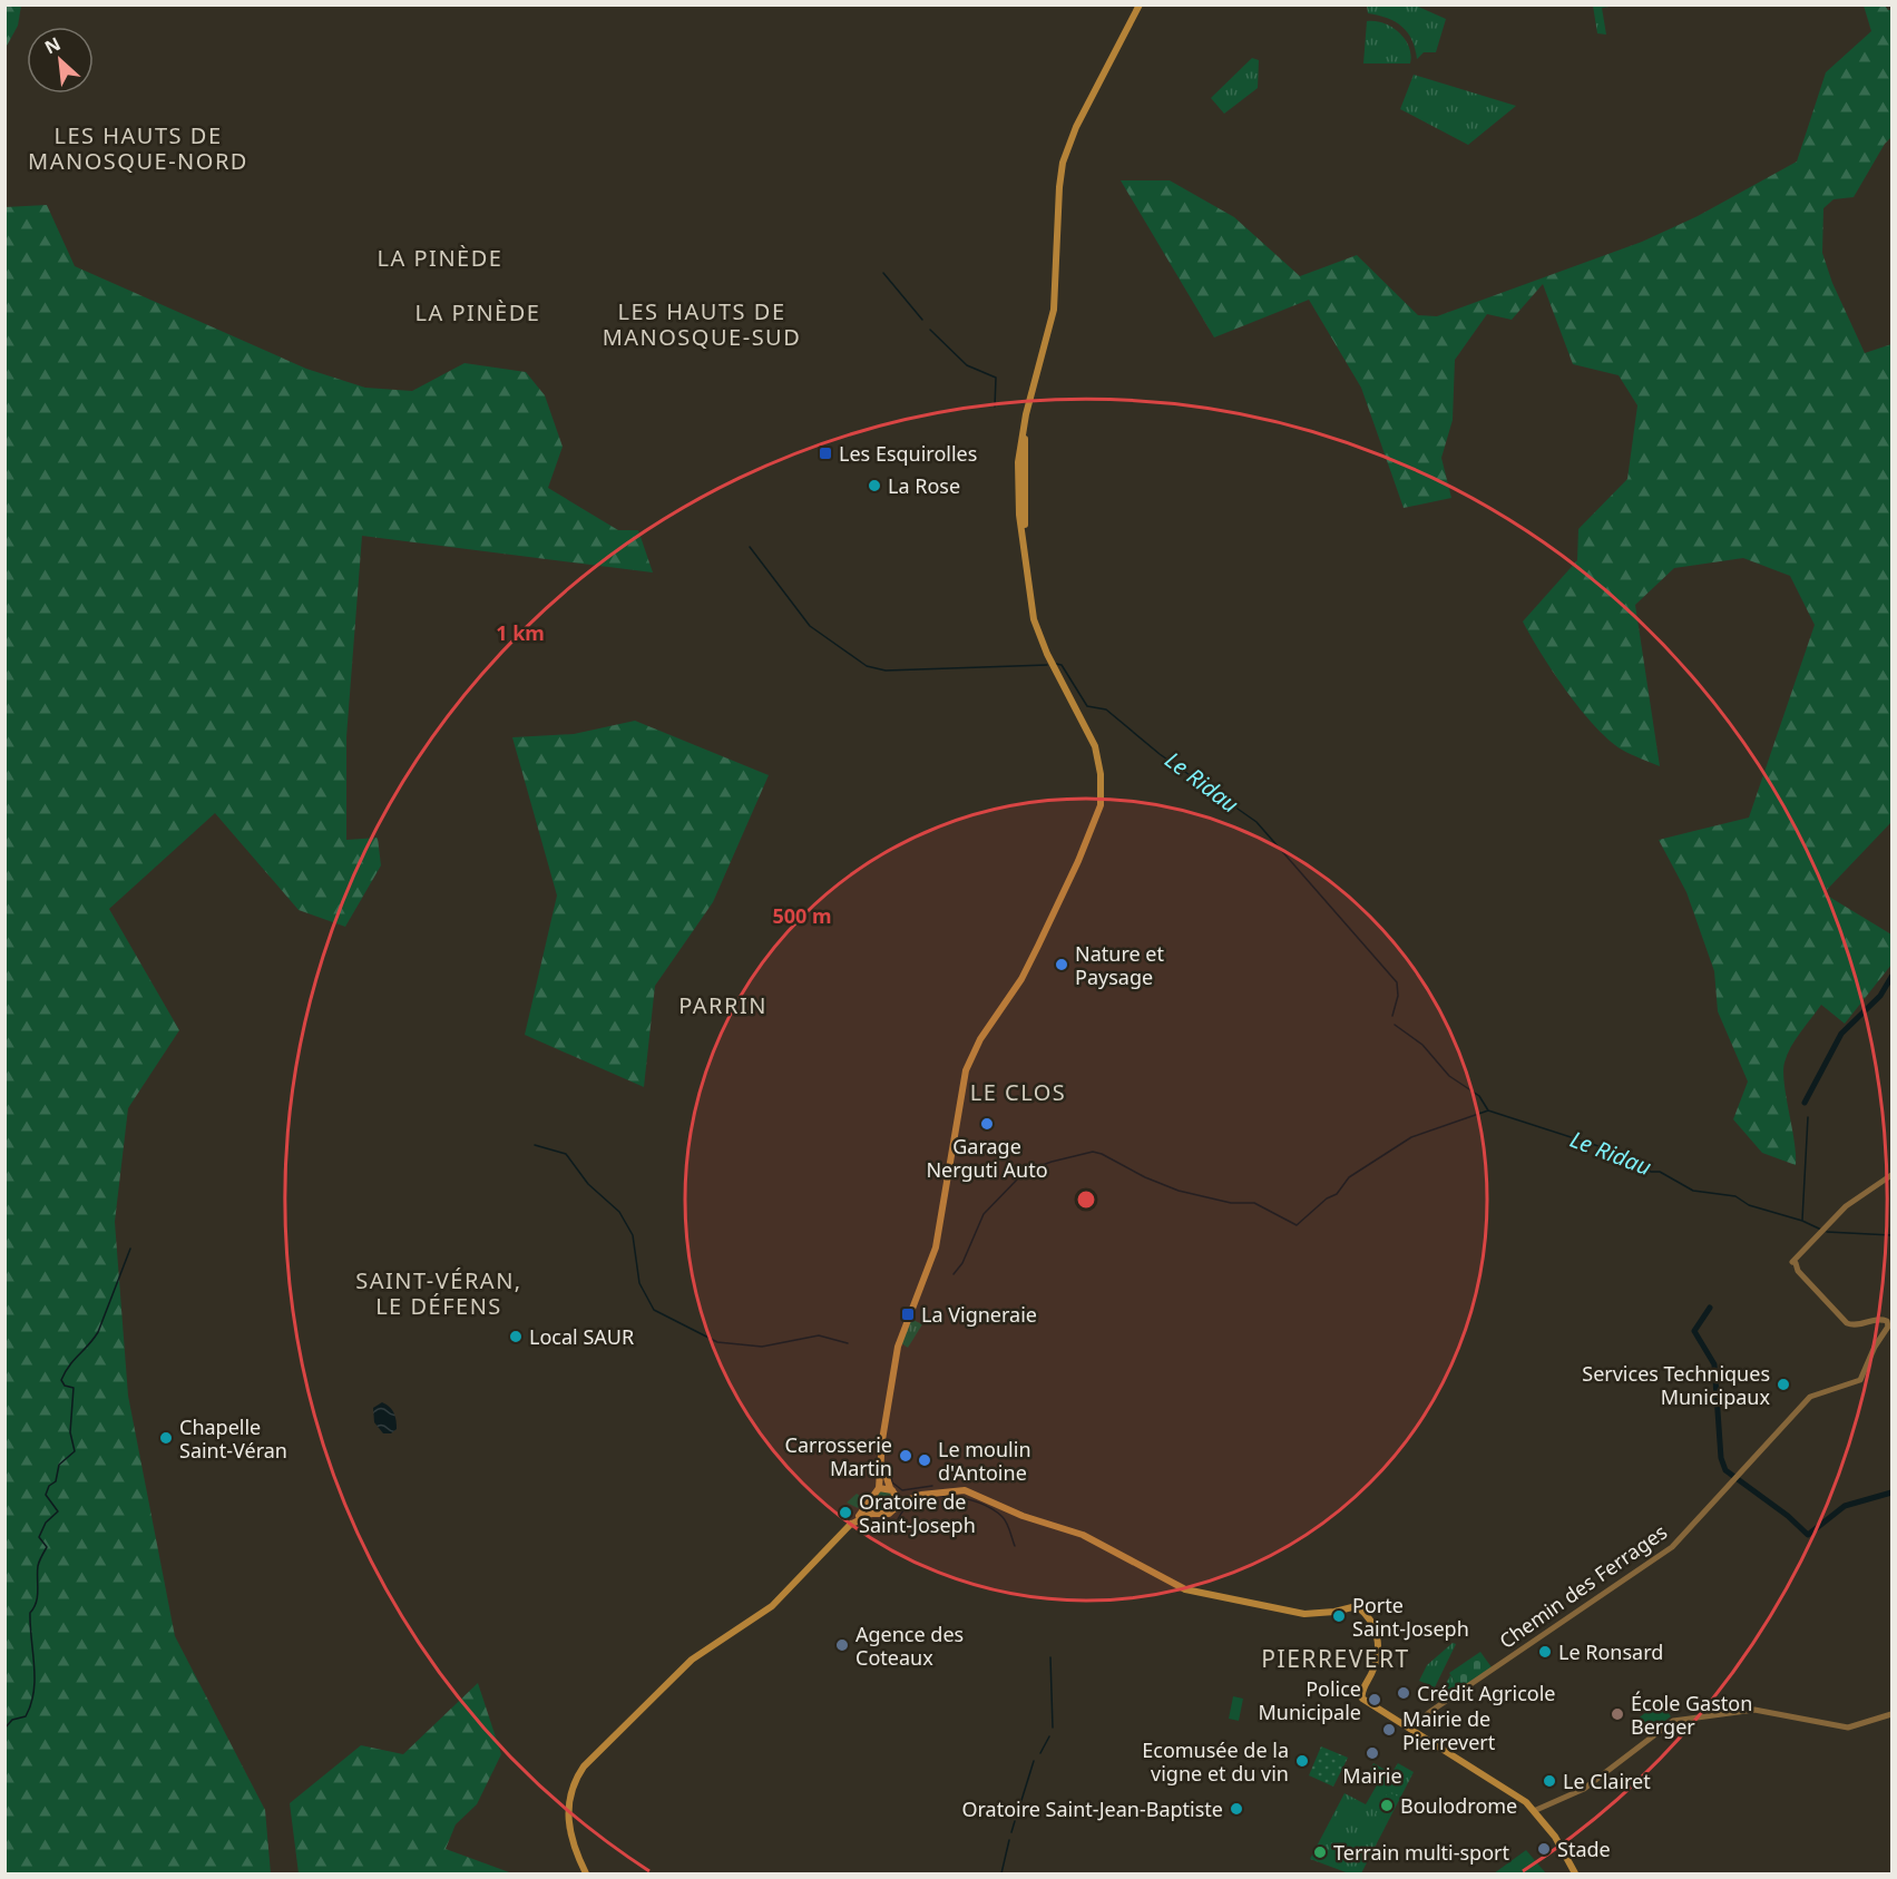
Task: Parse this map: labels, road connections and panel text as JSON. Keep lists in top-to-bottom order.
{
  "streets": {
    "street": ["Chemin des Ferrages"]
  },
  "districts": [
    "LES HAUTS DE MANOSQUE-NORD",
    "LA PINÈDE",
    "LES HAUTS DE MANOSQUE-SUD",
    "LA PINÈDE",
    "PARRIN",
    "LE CLOS",
    "SAINT-VÉRAN, LE DÉFENS",
    "PIERREVERT"
  ],
  "water": ["Le Ridau"],
  "places": {
    "transit": ["Les Esquirolles", "La Vigneraie"],
    "other": [
      "La Rose",
      "Nature et Paysage",
      "Garage Nerguti Auto",
      "Local SAUR",
      "Services Techniques Municipaux",
      "Chapelle Saint-Véran",
      "Carrosserie Martin",
      "Le moulin d'Antoine",
      "Oratoire de Saint-Joseph",
      "Porte Saint-Joseph",
      "Agence des Coteaux",
      "Le Ronsard",
      "Crédit Agricole",
      "Police Municipale",
      "École Gaston Berger",
      "Mairie de Pierrevert",
      "Mairie",
      "Ecomusée de la vigne et du vin",
      "Le Clairet",
      "Boulodrome",
      "Oratoire Saint-Jean-Baptiste",
      "Stade",
      "Terrain multi-sport"
    ]
  },
  "north": "top left",
  "rings": ["1 km", "500 m"]
}
